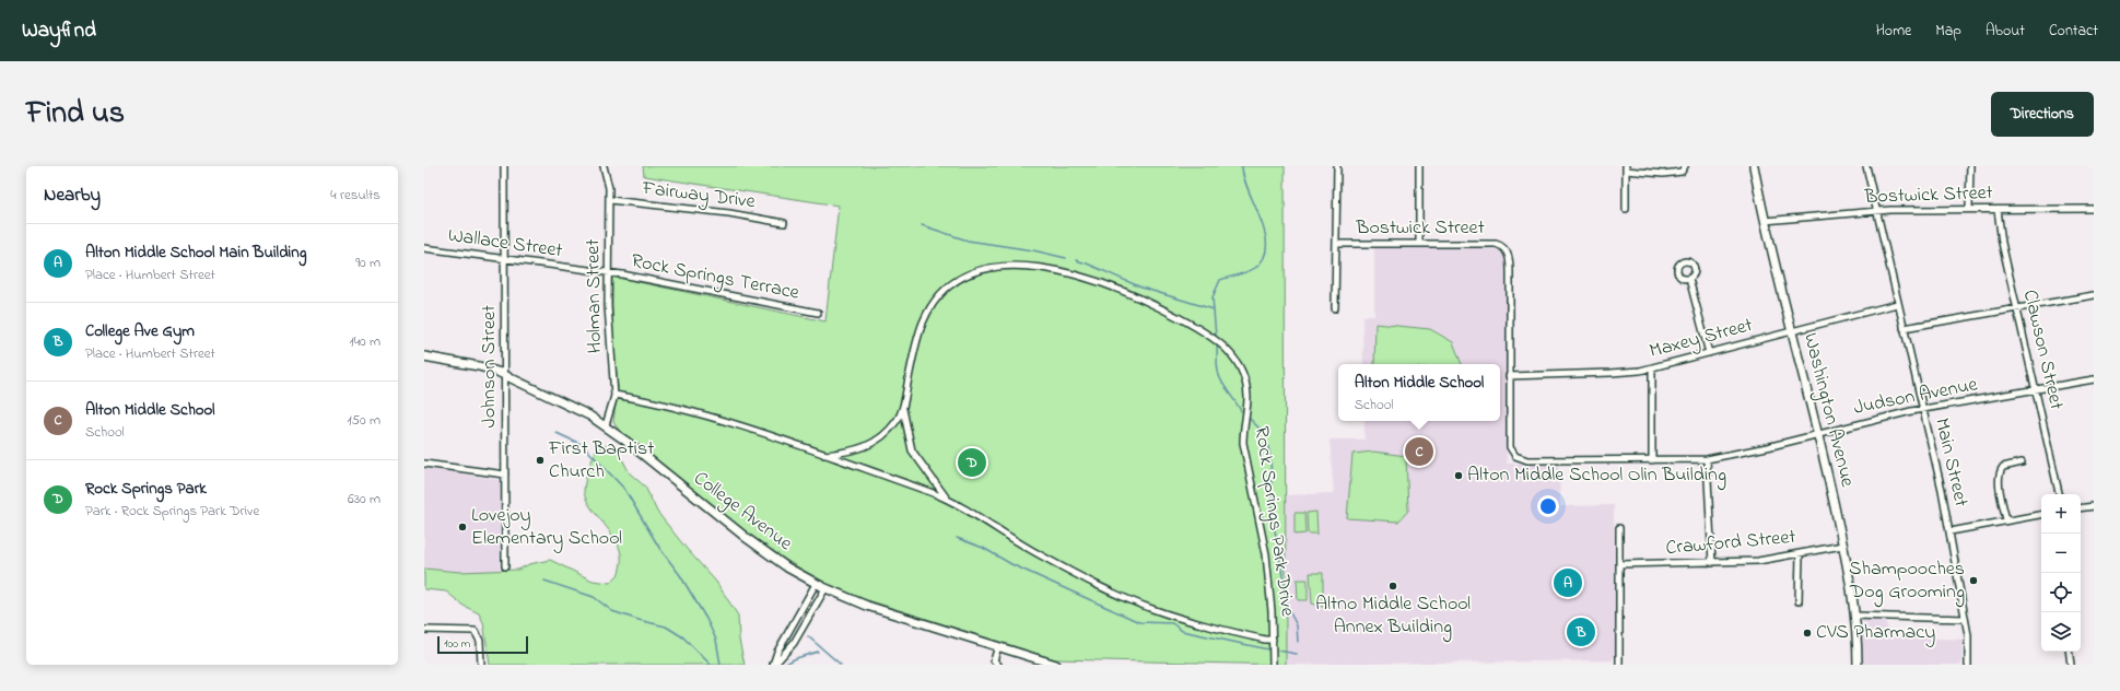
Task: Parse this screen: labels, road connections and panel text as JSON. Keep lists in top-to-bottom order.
{
  "streets": {
    "main road": ["Washington Avenue", "College Avenue"],
    "street": [
      "Fairway Drive",
      "Bostwick Street",
      "Wallace Street",
      "Rock Springs Terrace",
      "Holman Street",
      "Maxey Street",
      "Clawson Street",
      "Johnson Street",
      "Judson Avenue",
      "Main Street",
      "Rock Springs Park Drive",
      "Crawford Street"
    ]
  },
  "crossings": [
    ["Fairway Drive", "Holman Street"],
    ["Bostwick Street", "Maxey Street"],
    ["Bostwick Street", "Clawson Street"],
    ["Bostwick Street", "Judson Avenue"],
    ["Bostwick Street", "Washington Avenue"],
    ["Bostwick Street", "Main Street"],
    ["Wallace Street", "Rock Springs Terrace"],
    ["Wallace Street", "Holman Street"],
    ["Wallace Street", "Johnson Street"],
    ["Rock Springs Terrace", "Holman Street"],
    ["Holman Street", "College Avenue"],
    ["Holman Street", "Rock Springs Park Drive"],
    ["Maxey Street", "Judson Avenue"],
    ["Maxey Street", "Washington Avenue"],
    ["Maxey Street", "Main Street"],
    ["Clawson Street", "Judson Avenue"],
    ["Johnson Street", "College Avenue"],
    ["Judson Avenue", "Washington Avenue"],
    ["Judson Avenue", "Main Street"],
    ["Washington Avenue", "Crawford Street"]
  ],
  "places": [
    "First Baptist Church",
    "Alton Middle School Olin Building",
    "Lovejoy Elementary School",
    "Shampooches Dog Grooming",
    "Altno Middle School Annex Building",
    "CVS Pharmacy"
  ],
  "scale_bar": "100 m",
  "page": {
    "header": "Wayfind",
    "nav": [
      "Home",
      "Map",
      "About",
      "Contact"
    ],
    "title": "Find us",
    "buttons": "Directions",
    "heading": ["Nearby", "4 results"],
    "list": [
      {
        "mark": "A",
        "name": "Alton Middle School Main Building",
        "note": "Place · Humbert Street",
        "value": "90 m"
      },
      {
        "mark": "B",
        "name": "College Ave Gym",
        "note": "Place · Humbert Street",
        "value": "140 m"
      },
      {
        "mark": "C",
        "name": "Alton Middle School",
        "note": "School",
        "value": "150 m"
      },
      {
        "mark": "D",
        "name": "Rock Springs Park",
        "note": "Park · Rock Springs Park Drive",
        "value": "630 m"
      }
    ],
    "popup": ["Alton Middle School", "School"],
    "pins": [
      "C",
      "D",
      "A",
      "B"
    ],
    "map_buttons": ["+", "−"],
    "scale": "100 m"
  }
}
